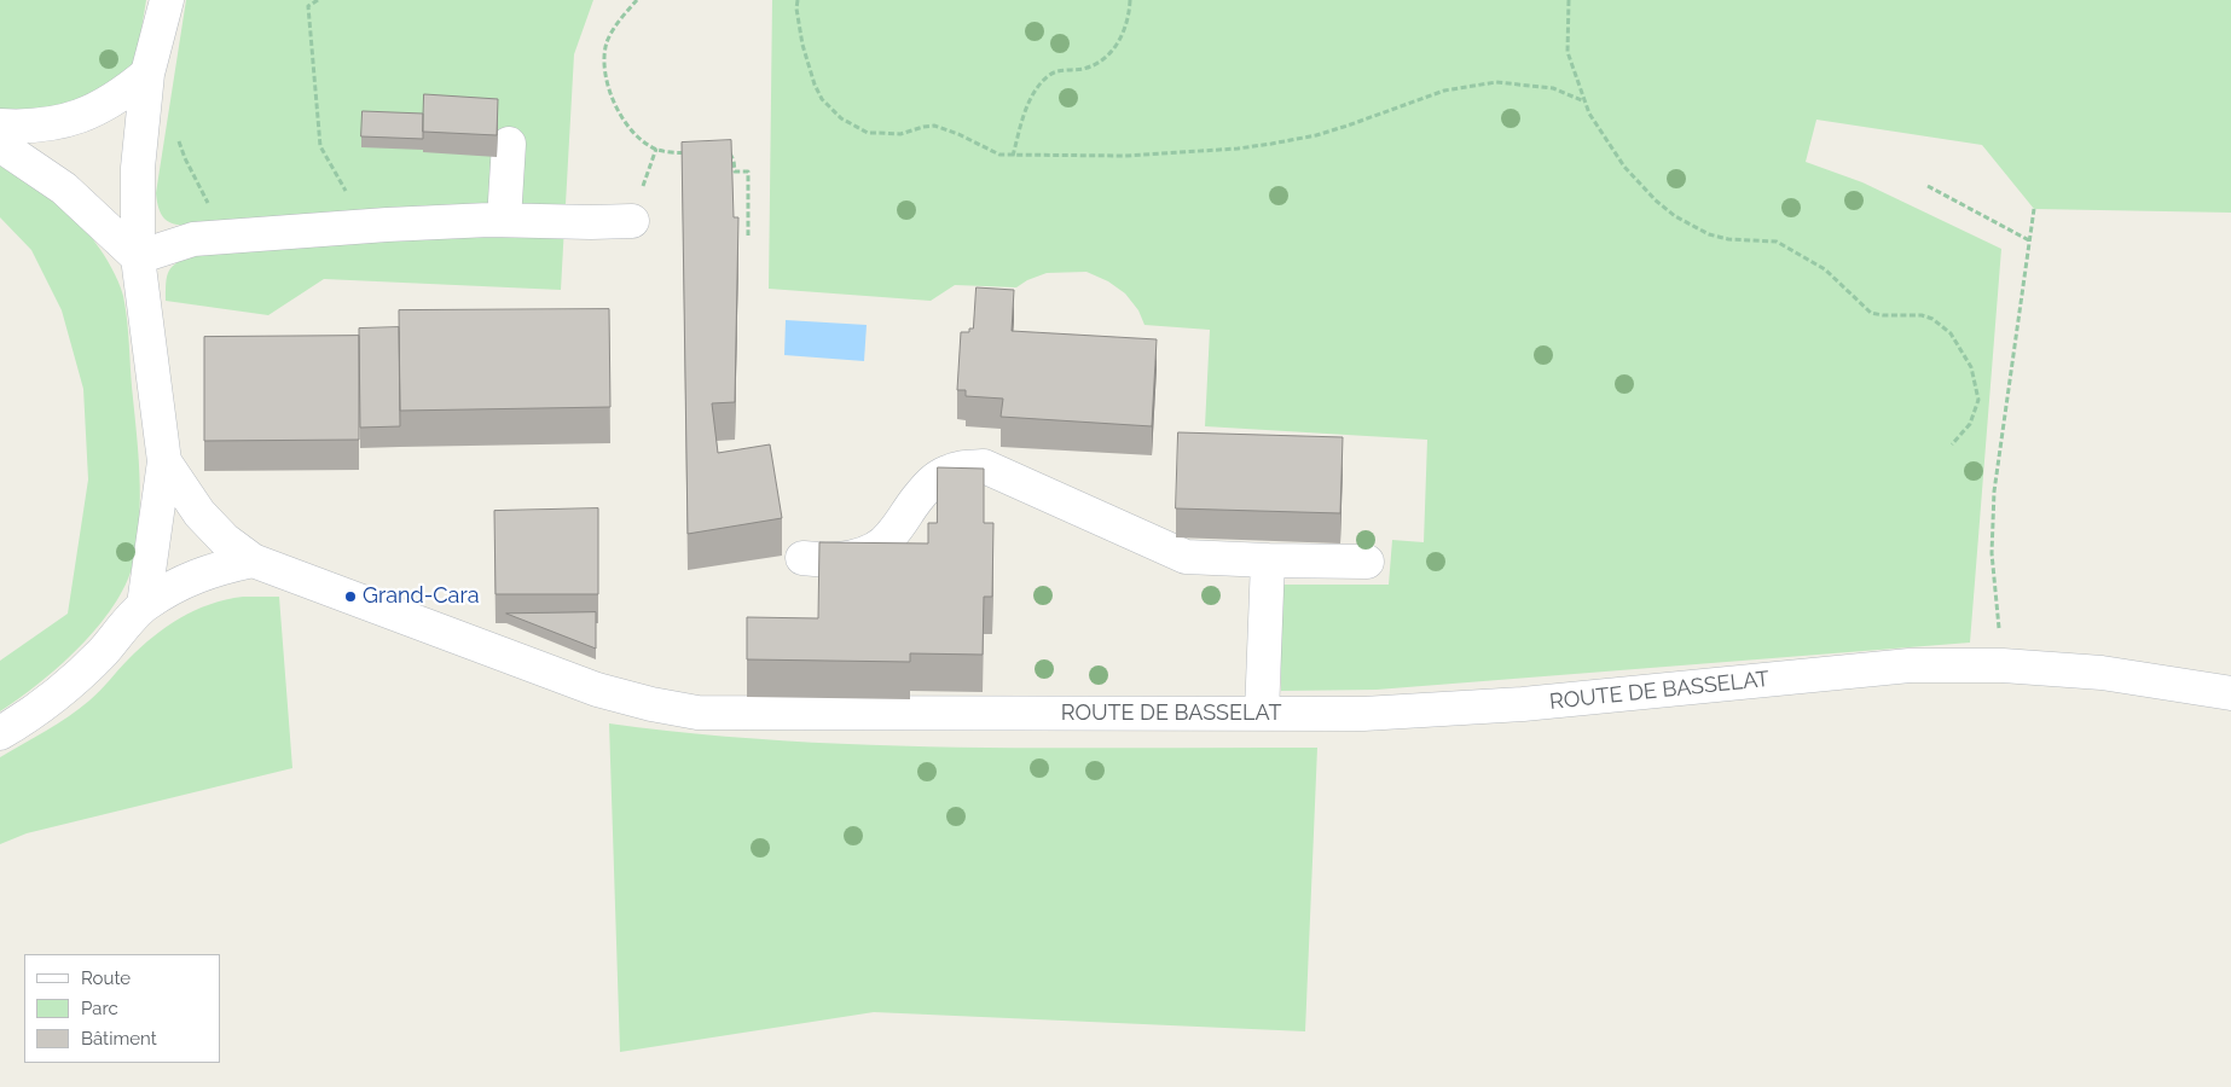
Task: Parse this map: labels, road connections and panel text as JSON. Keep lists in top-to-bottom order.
{
  "streets": {
    "street": ["ROUTE DE BASSELAT"]
  },
  "places": ["Grand-Cara"],
  "legend": ["Route", "Parc", "Bâtiment"]
}
